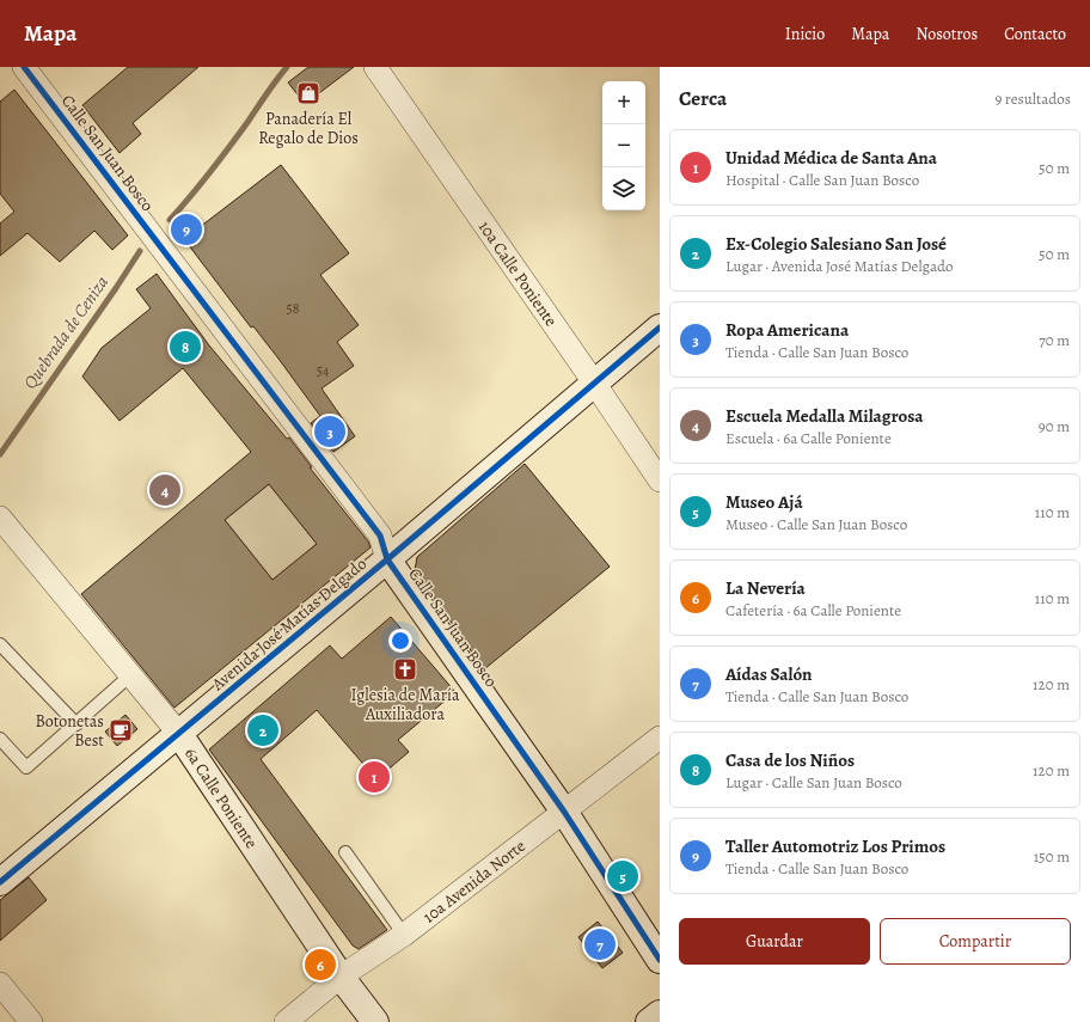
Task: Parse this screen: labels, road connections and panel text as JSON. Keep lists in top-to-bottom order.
{
  "streets": {
    "street": [
      "Calle San Juan Bosco",
      "10a Calle Poniente",
      "Avenida José Matías Delgado",
      "6a Calle Poniente",
      "10a Avenida Norte"
    ]
  },
  "crossings": [
    ["Calle San Juan Bosco", "Avenida José Matías Delgado"],
    ["Calle San Juan Bosco", "10a Avenida Norte"],
    ["10a Calle Poniente", "Avenida José Matías Delgado"],
    ["Avenida José Matías Delgado", "6a Calle Poniente"],
    ["6a Calle Poniente", "10a Avenida Norte"]
  ],
  "water": ["Quebrada de Ceniza"],
  "places": {
    "shop": ["Panadería El Regalo de Dios"],
    "church": ["Iglesia de María Auxiliadora"],
    "cafe": ["Botonetas Best"]
  },
  "house_numbers": ["58", "54"],
  "page": {
    "header": "Mapa",
    "nav": [
      "Inicio",
      "Mapa",
      "Nosotros",
      "Contacto"
    ],
    "heading": ["Cerca", "9 resultados"],
    "map_buttons": ["+", "−"],
    "list": [
      {
        "mark": "1",
        "name": "Unidad Médica de Santa Ana",
        "note": "Hospital · Calle San Juan Bosco",
        "value": "50 m"
      },
      {
        "mark": "2",
        "name": "Ex-Colegio Salesiano San José",
        "note": "Lugar · Avenida José Matías Delgado",
        "value": "50 m"
      },
      {
        "mark": "3",
        "name": "Ropa Americana",
        "note": "Tienda · Calle San Juan Bosco",
        "value": "70 m"
      },
      {
        "mark": "4",
        "name": "Escuela Medalla Milagrosa",
        "note": "Escuela · 6a Calle Poniente",
        "value": "90 m"
      },
      {
        "mark": "5",
        "name": "Museo Ajá",
        "note": "Museo · Calle San Juan Bosco",
        "value": "110 m"
      },
      {
        "mark": "6",
        "name": "La Nevería",
        "note": "Cafetería · 6a Calle Poniente",
        "value": "110 m"
      },
      {
        "mark": "7",
        "name": "Aídas Salón",
        "note": "Tienda · Calle San Juan Bosco",
        "value": "120 m"
      },
      {
        "mark": "8",
        "name": "Casa de los Niños",
        "note": "Lugar · Calle San Juan Bosco",
        "value": "120 m"
      },
      {
        "mark": "9",
        "name": "Taller Automotriz Los Primos",
        "note": "Tienda · Calle San Juan Bosco",
        "value": "150 m"
      }
    ],
    "pins": [
      "9",
      "8",
      "3",
      "4",
      "2",
      "1",
      "5",
      "7",
      "6"
    ],
    "buttons": ["Guardar", "Compartir"]
  }
}
